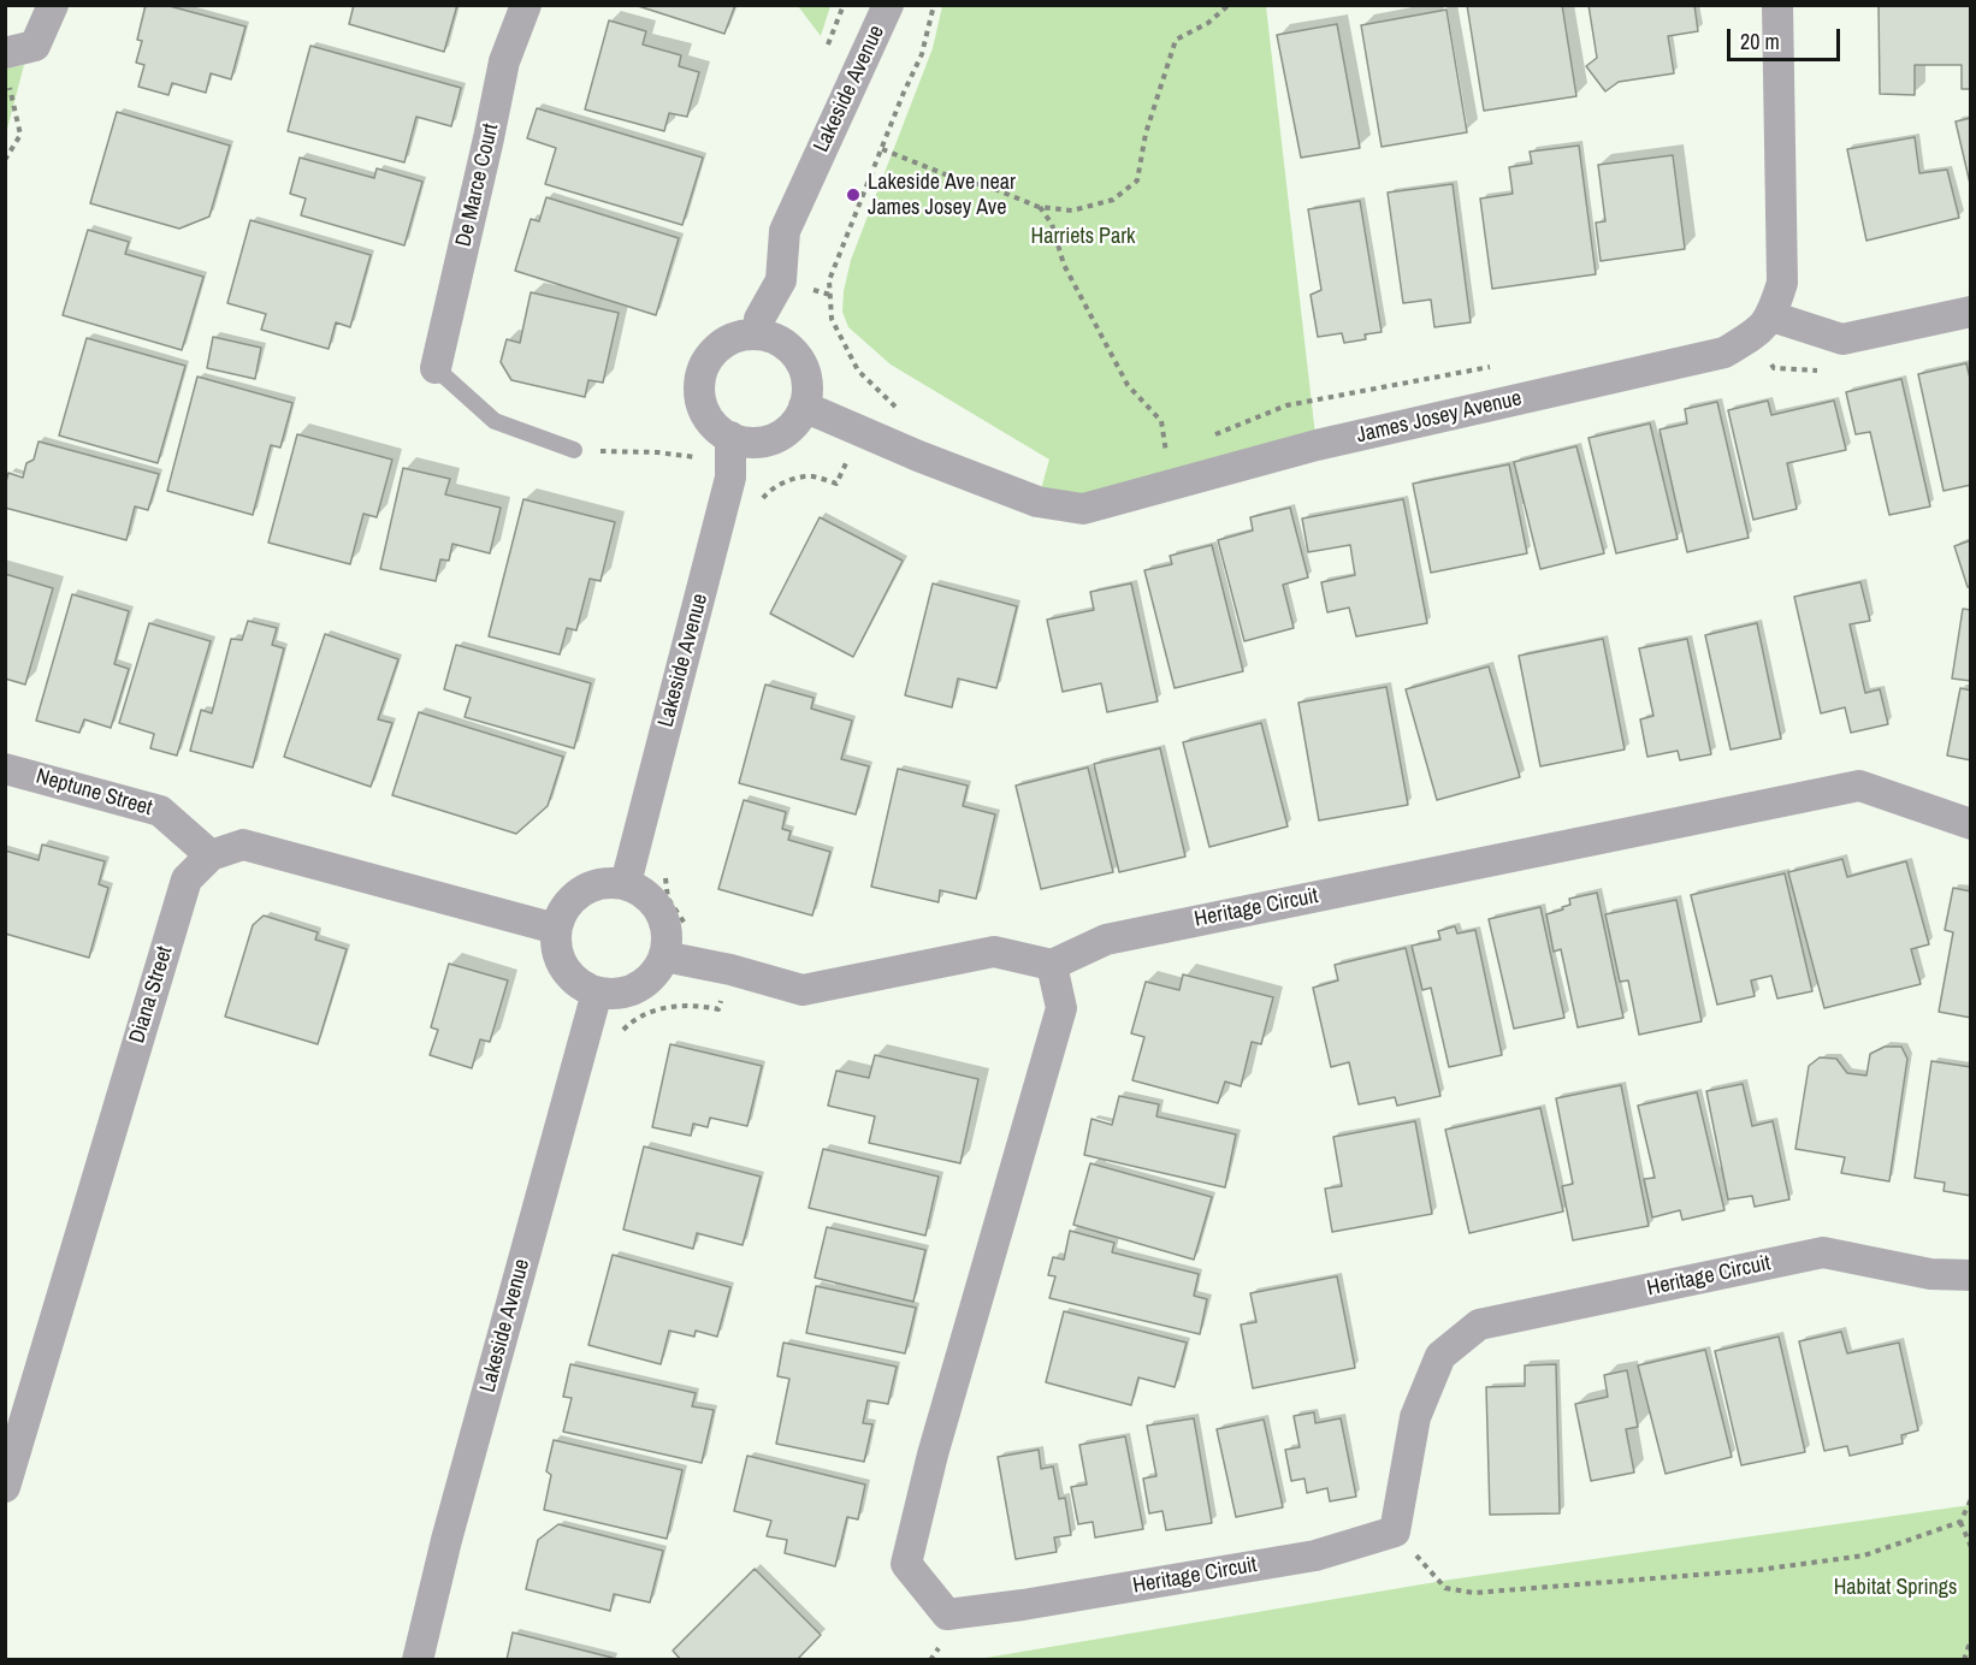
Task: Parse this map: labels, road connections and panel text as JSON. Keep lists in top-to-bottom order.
{
  "streets": {
    "street": [
      "Lakeside Avenue",
      "De Marce Court",
      "James Josey Avenue",
      "Neptune Street",
      "Heritage Circuit",
      "Diana Street"
    ]
  },
  "crossings": [
    ["Lakeside Avenue", "James Josey Avenue"],
    ["Lakeside Avenue", "Diana Street"],
    ["Neptune Street", "Diana Street"]
  ],
  "parks": ["Harriets Park", "Habitat Springs"],
  "places": ["Lakeside Ave near James Josey Ave"],
  "scale_bar": "20 m"
}
